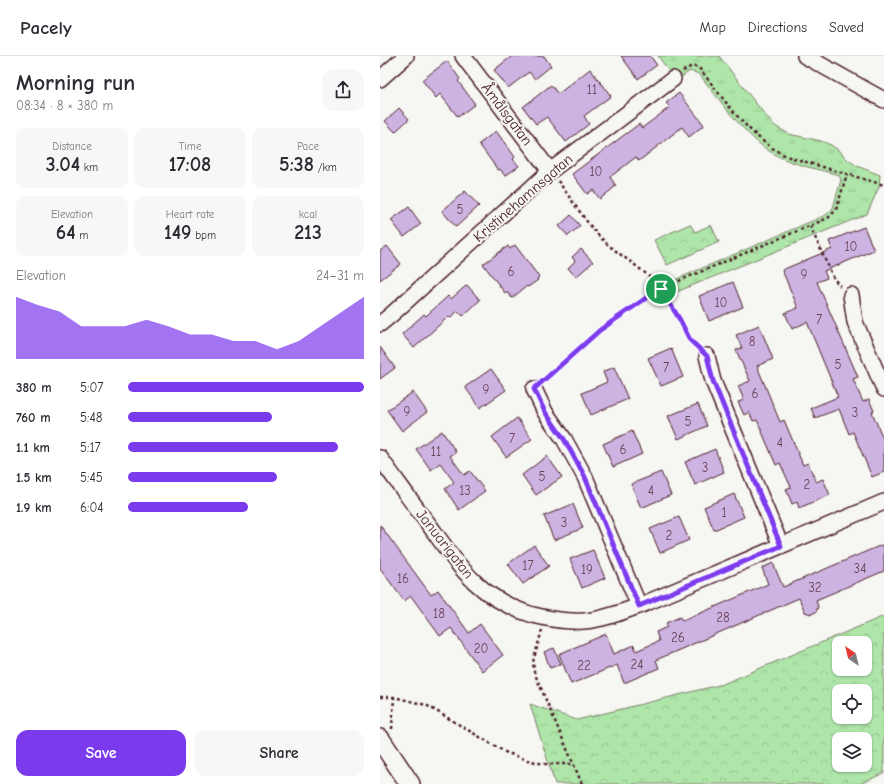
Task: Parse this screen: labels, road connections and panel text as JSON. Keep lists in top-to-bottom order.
{
  "streets": {
    "street": ["Åmålsgatan", "Kristinehamnsgatan", "Januarigatan"]
  },
  "crossings": [
    ["Åmålsgatan", "Kristinehamnsgatan"]
  ],
  "house_numbers": [
    "11",
    "10",
    "5",
    "10",
    "6",
    "9",
    "10",
    "7",
    "8",
    "5",
    "7",
    "9",
    "6",
    "9",
    "3",
    "5",
    "7",
    "4",
    "6",
    "11",
    "3",
    "5",
    "2",
    "13",
    "4",
    "1",
    "3",
    "2",
    "17",
    "34",
    "19",
    "16",
    "32",
    "18",
    "28",
    "26",
    "20",
    "24",
    "22"
  ],
  "north": "top left",
  "page": {
    "header": "Pacely",
    "nav": ["Map", "Directions", "Saved"],
    "heading": ["Morning run", "08:34 · 8 × 380 m"],
    "stats": [
      ["Distance", "3.04 km"],
      ["Time", "17:08"],
      ["Pace", "5:38 /km"],
      ["Elevation", "64 m"],
      ["Heart rate", "149 bpm"],
      ["kcal", "213"]
    ],
    "chart": ["Elevation", "24–31 m"],
    "list": [
      {
        "name": "380 m",
        "note": "5:07"
      },
      {
        "name": "760 m",
        "note": "5:48"
      },
      {
        "name": "1.1 km",
        "note": "5:17"
      },
      {
        "name": "1.5 km",
        "note": "5:45"
      },
      {
        "name": "1.9 km",
        "note": "6:04"
      }
    ],
    "buttons": ["Save", "Share"]
  }
}
